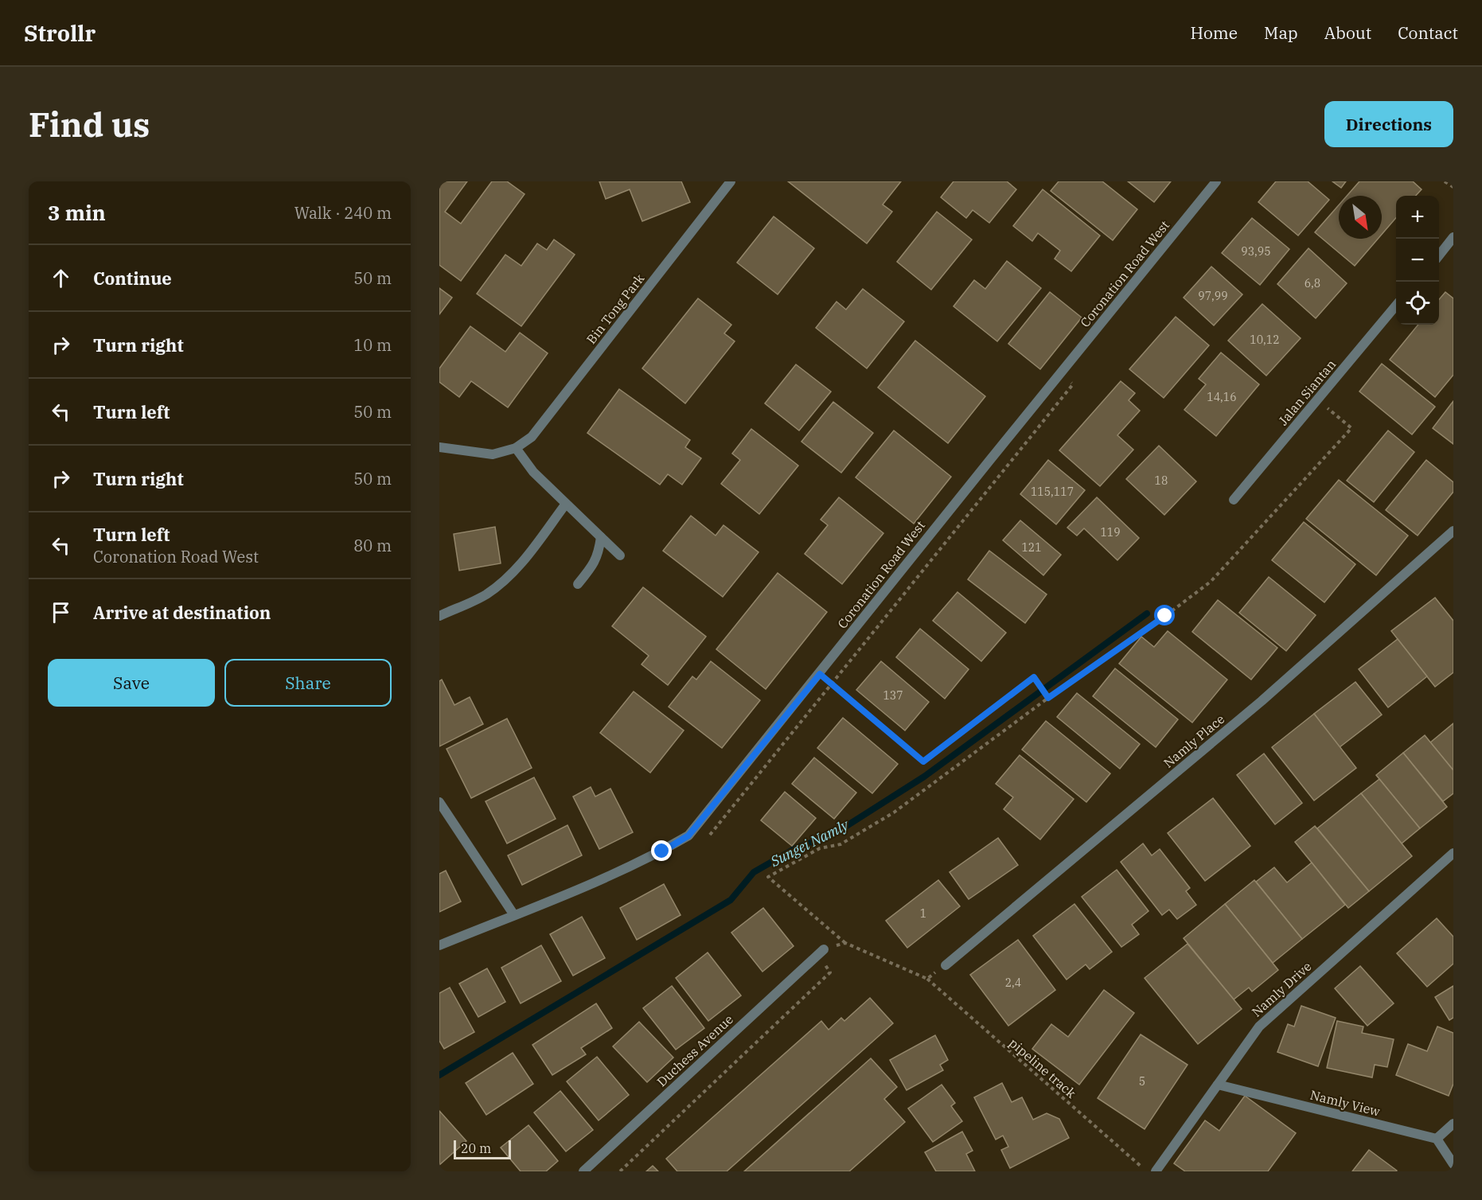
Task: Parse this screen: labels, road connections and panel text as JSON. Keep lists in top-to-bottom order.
{
  "streets": {
    "street": [
      "Coronation Road West",
      "Bin Tong Park",
      "Jalan Siantan",
      "Namly Place",
      "Namly Drive",
      "Duchess Avenue",
      "Namly View"
    ],
    "path": ["pipeline track"]
  },
  "crossings": [
    ["Namly Drive", "Namly View"]
  ],
  "water": ["Sungei Namly"],
  "house_numbers": [
    "93,95",
    "6,8",
    "97,99",
    "10,12",
    "14,16",
    "18",
    "115,117",
    "119",
    "121",
    "137",
    "1",
    "2,4",
    "5"
  ],
  "scale_bar": "20 m",
  "north": "bottom right",
  "page": {
    "header": "Strollr",
    "nav": [
      "Home",
      "Map",
      "About",
      "Contact"
    ],
    "buttons": [
      "Directions",
      ["Save", "Share"]
    ],
    "title": "Find us",
    "heading": ["3 min", "Walk · 240 m"],
    "map_buttons": ["+", "−"],
    "list": [
      ["Continue", "50 m"],
      ["Turn right", "10 m"],
      ["Turn left", "50 m"],
      ["Turn right", "50 m"],
      ["Turn left", "Coronation Road West", "80 m"],
      "Arrive at destination"
    ],
    "scale": "20 m"
  }
}
